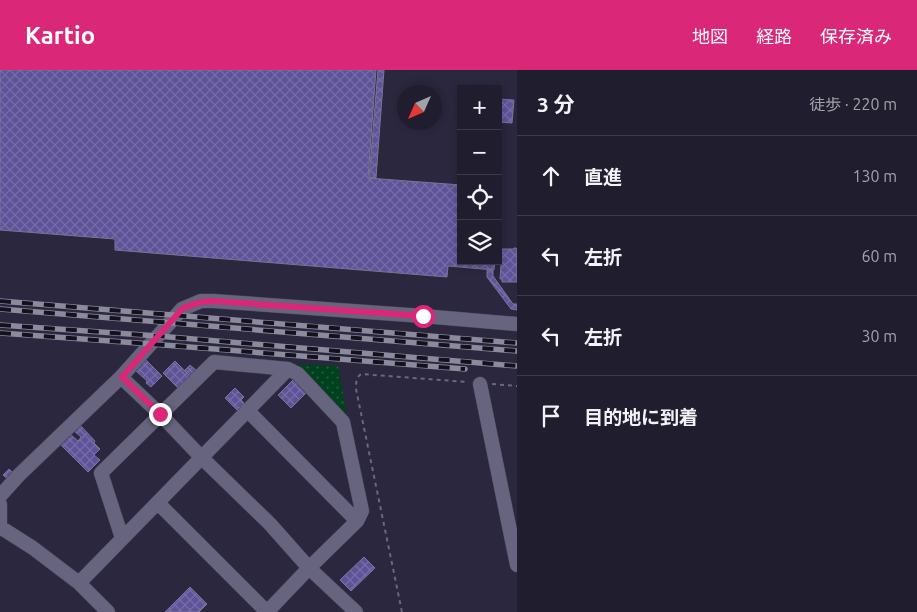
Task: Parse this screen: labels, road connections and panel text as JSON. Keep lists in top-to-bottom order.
{
  "north": "bottom left",
  "page": {
    "header": "Kartio",
    "nav": ["地図", "経路", "保存済み"],
    "heading": ["3 分", "徒歩 · 220 m"],
    "map_buttons": ["+", "−"],
    "list": [
      ["直進", "130 m"],
      ["左折", "60 m"],
      ["左折", "30 m"],
      "目的地に到着"
    ]
  }
}
